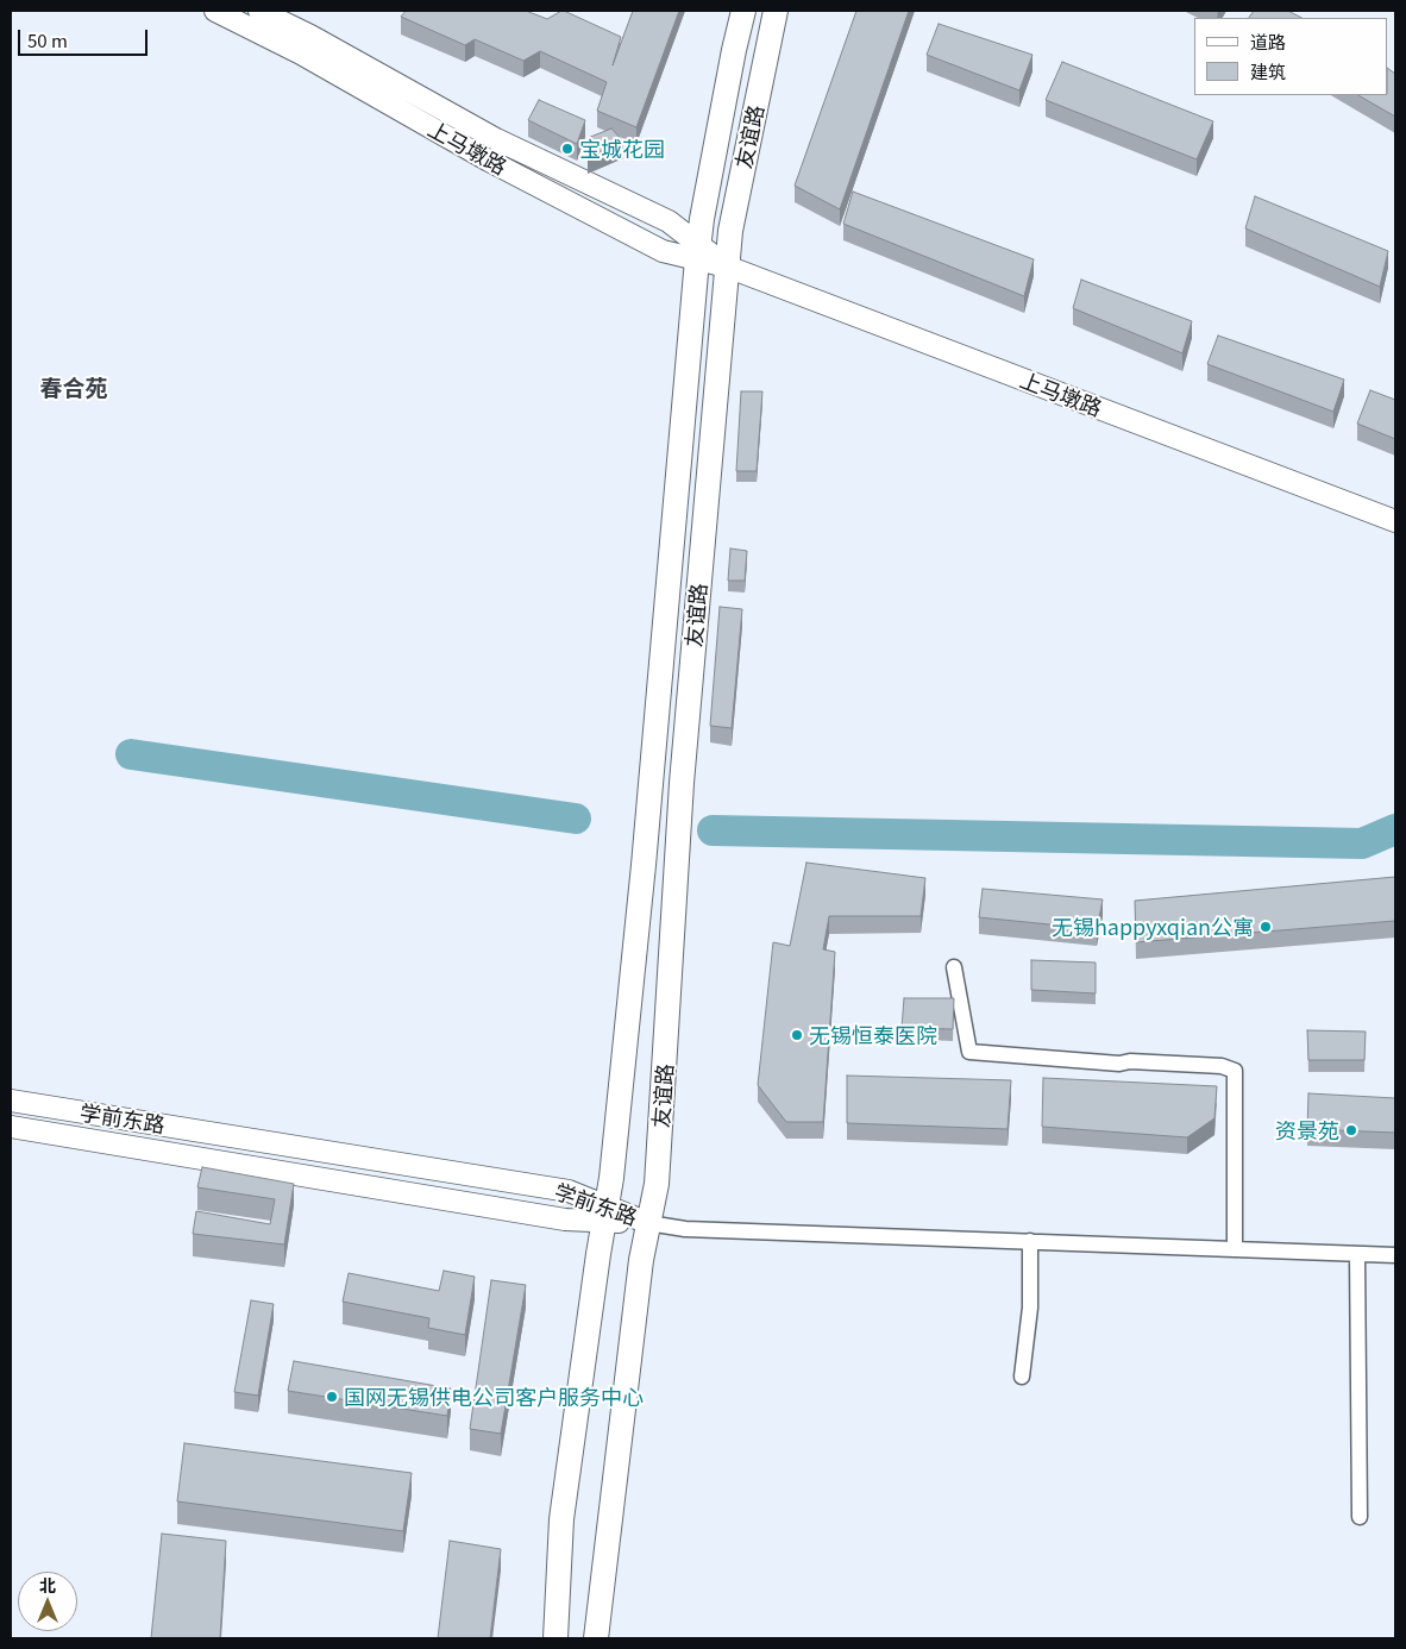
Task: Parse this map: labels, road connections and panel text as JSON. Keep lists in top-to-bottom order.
{
  "streets": {
    "main road": ["友谊路"],
    "street": ["上马墩路", "学前东路"]
  },
  "crossings": [
    ["友谊路", "上马墩路"],
    ["友谊路", "学前东路"]
  ],
  "districts": ["春合苑"],
  "places": [
    "宝城花园",
    "无锡happyxqian公寓",
    "无锡恒泰医院",
    "资景苑",
    "国网无锡供电公司客户服务中心"
  ],
  "legend": ["道路", "建筑"],
  "scale_bar": "50 m",
  "north": "top"
}
